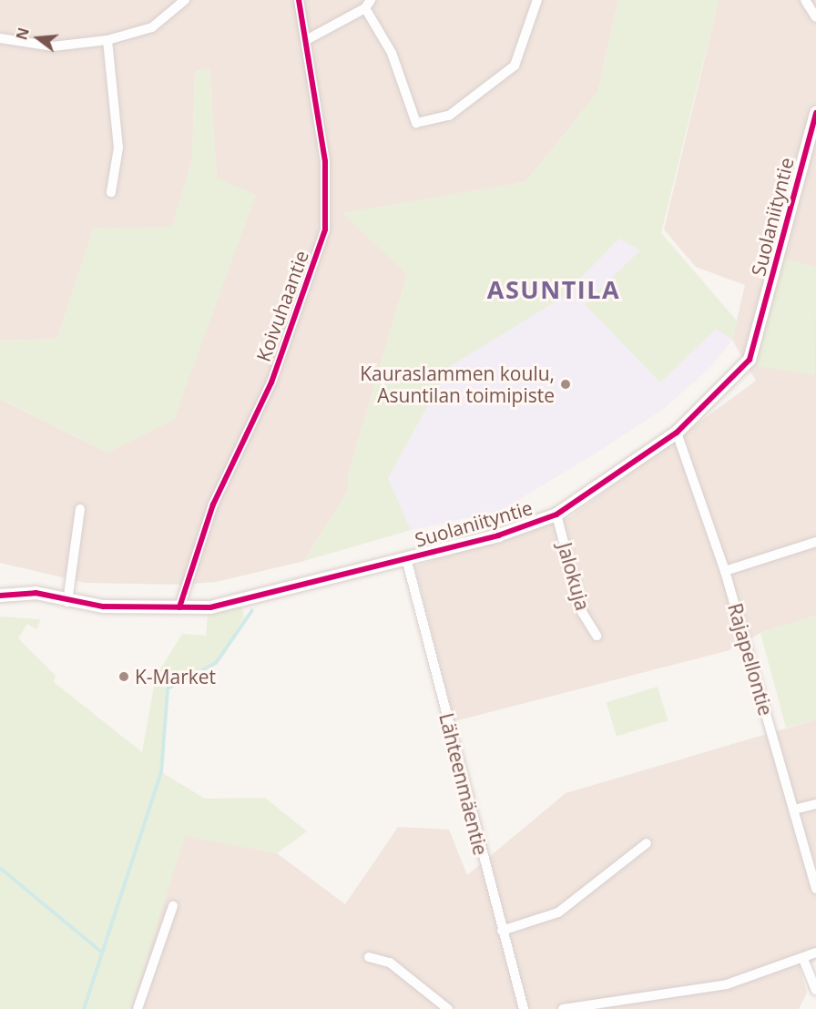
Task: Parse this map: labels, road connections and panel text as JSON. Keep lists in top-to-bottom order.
{
  "streets": {
    "street": [
      "Suolaniityntie",
      "Koivuhaantie",
      "Jalokuja",
      "Rajapellontie",
      "Lähteenmäentie"
    ]
  },
  "crossings": [
    ["Suolaniityntie", "Koivuhaantie"],
    ["Suolaniityntie", "Jalokuja"],
    ["Suolaniityntie", "Rajapellontie"],
    ["Suolaniityntie", "Lähteenmäentie"]
  ],
  "districts": ["ASUNTILA"],
  "places": ["Kauraslammen koulu, Asuntilan toimipiste", "K-Market"],
  "north": "left"
}
